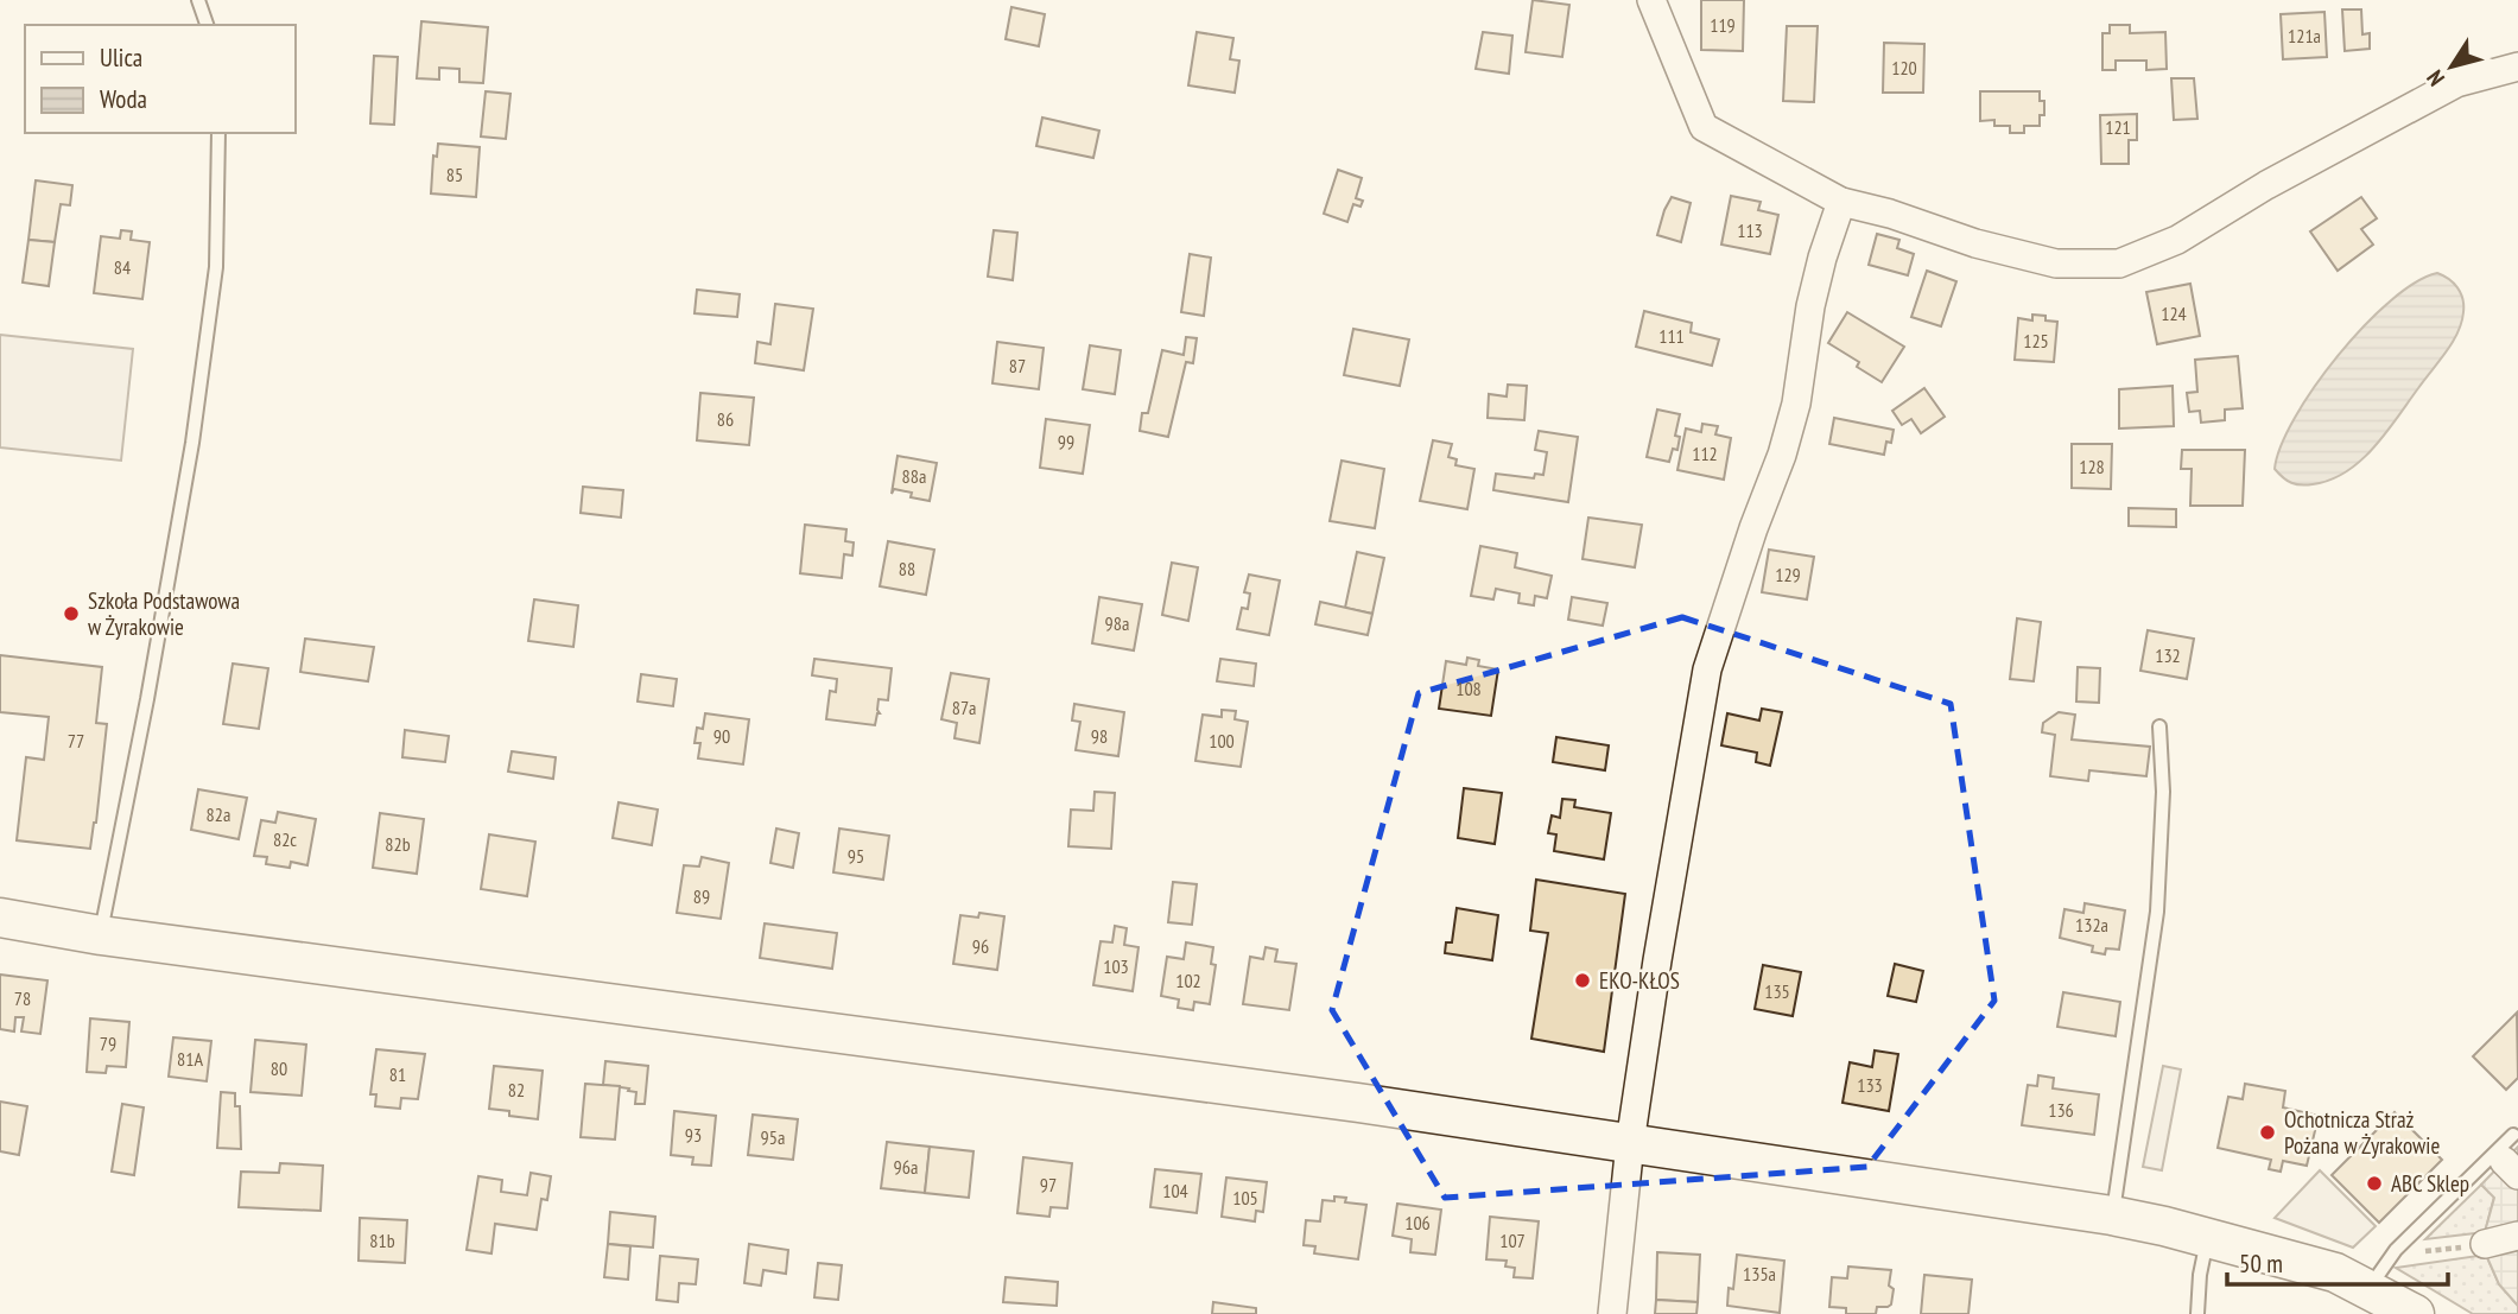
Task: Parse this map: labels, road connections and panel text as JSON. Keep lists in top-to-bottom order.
{
  "places": [
    "Szkoła Podstawowa w Żyrakowie",
    "EKO-KŁOS",
    "Ochotnicza Straż Pożana w Żyrakowie",
    "ABC Sklep"
  ],
  "house_numbers": [
    "119",
    "121a",
    "120",
    "121",
    "85",
    "113",
    "84",
    "124",
    "111",
    "125",
    "87",
    "86",
    "99",
    "112",
    "128",
    "88a",
    "88",
    "129",
    "98a",
    "132",
    "108",
    "87a",
    "90",
    "98",
    "77",
    "100",
    "82a",
    "82c",
    "82b",
    "95",
    "89",
    "132a",
    "96",
    "103",
    "102",
    "135",
    "78",
    "79",
    "81A",
    "80",
    "81",
    "133",
    "82",
    "136",
    "93",
    "95a",
    "96a",
    "97",
    "104",
    "105",
    "106",
    "81b",
    "107",
    "135a"
  ],
  "legend": ["Ulica", "Woda"],
  "scale_bar": "50 m",
  "north": "bottom left"
}
